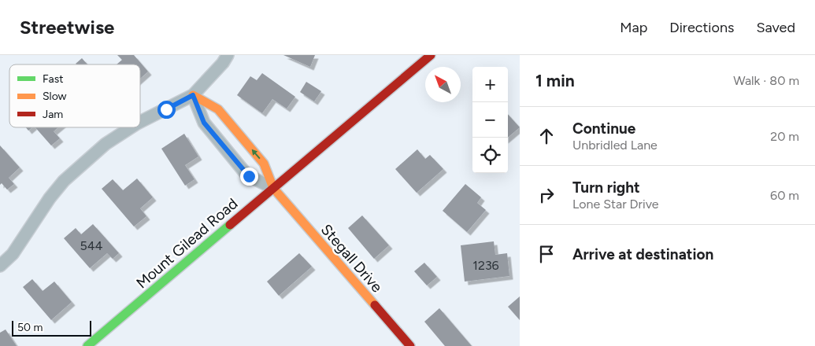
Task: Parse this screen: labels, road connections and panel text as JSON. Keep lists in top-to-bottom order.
{
  "streets": {
    "street": ["Mount Gilead Road", "Stegall Drive"]
  },
  "crossings": [
    ["Mount Gilead Road", "Stegall Drive"]
  ],
  "house_numbers": ["544", "1236"],
  "legend": ["Fast", "Slow", "Jam"],
  "scale_bar": "50 m",
  "north": "top left",
  "page": {
    "header": "Streetwise",
    "nav": ["Map", "Directions", "Saved"],
    "heading": ["1 min", "Walk · 80 m"],
    "map_buttons": ["+", "−"],
    "list": [
      ["Continue", "Unbridled Lane", "20 m"],
      ["Turn right", "Lone Star Drive", "60 m"],
      "Arrive at destination"
    ],
    "scale": "50 m"
  }
}
